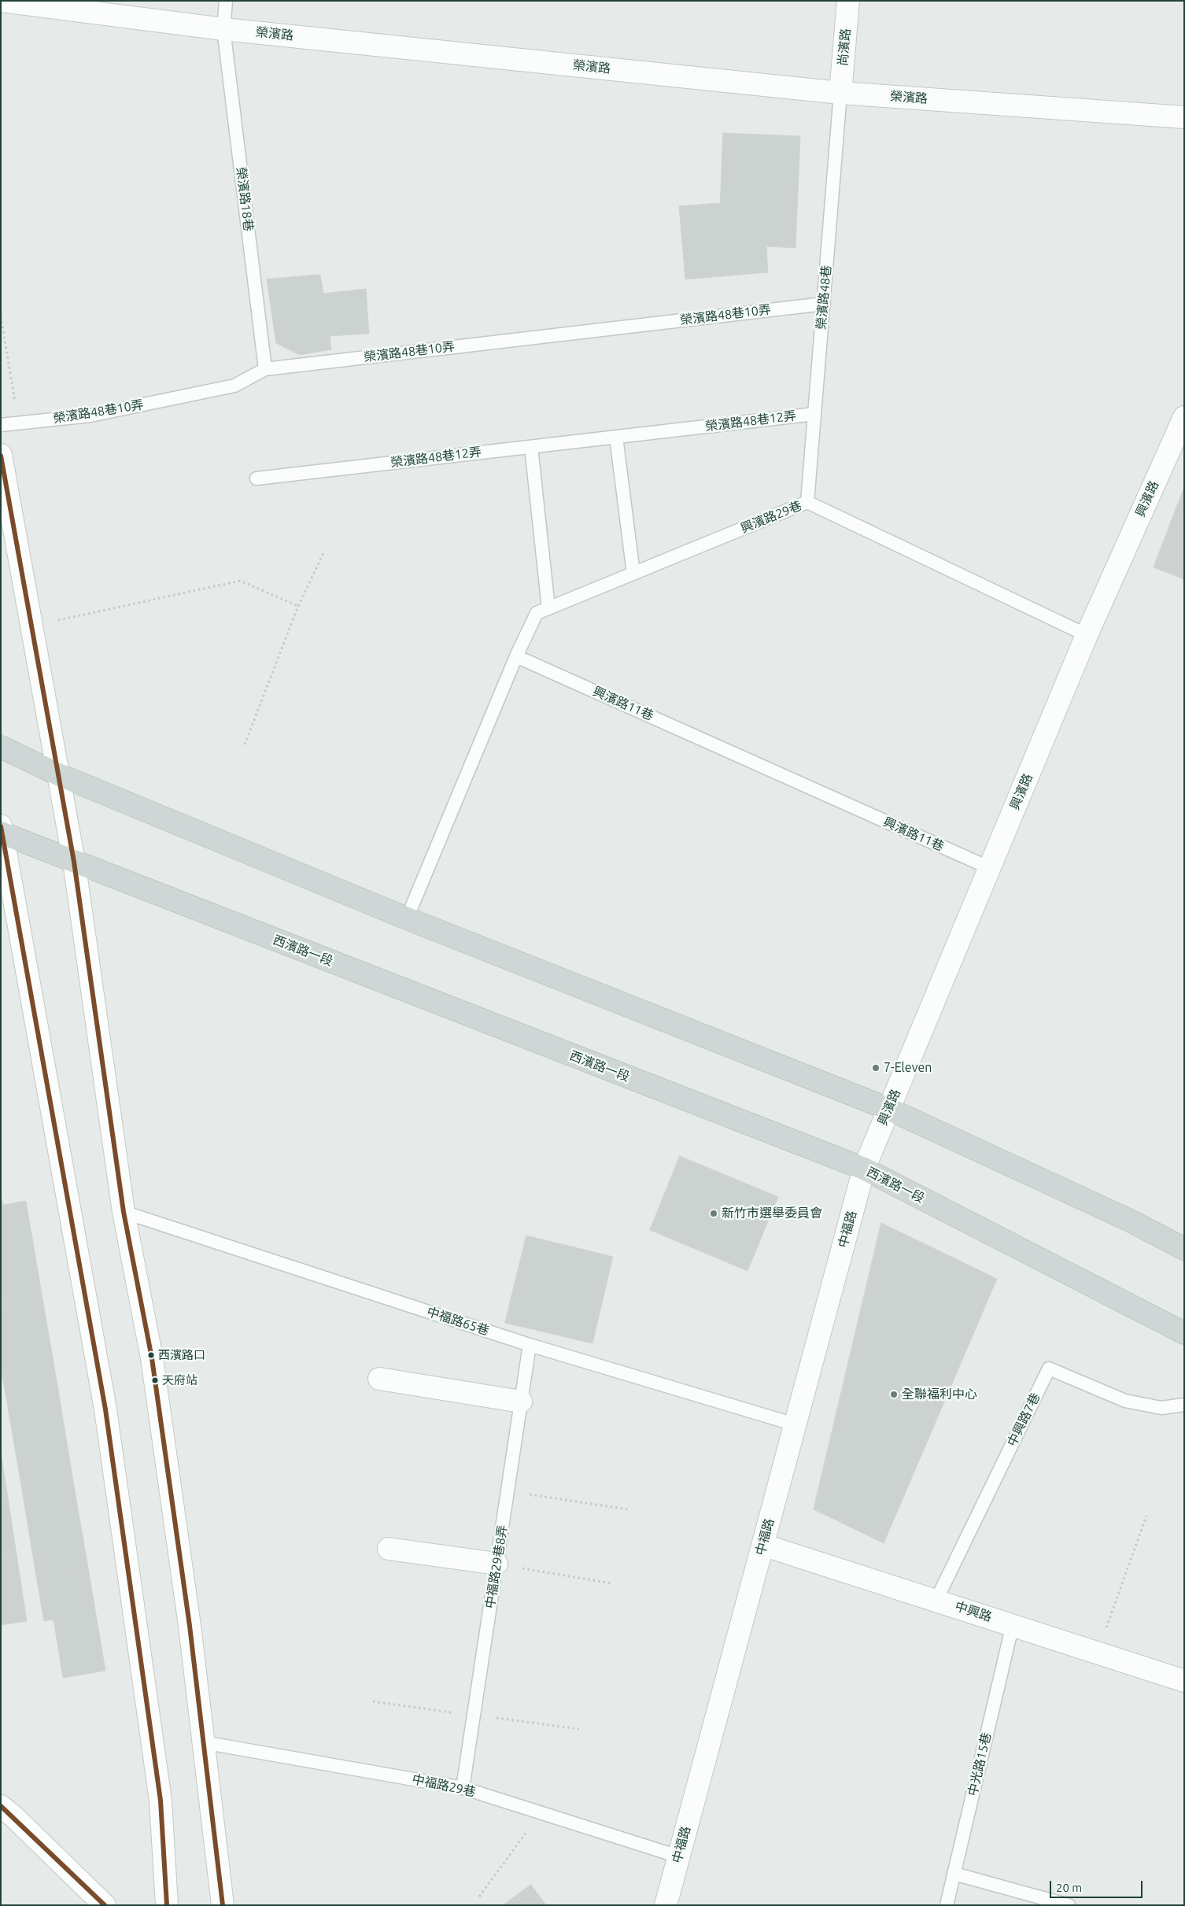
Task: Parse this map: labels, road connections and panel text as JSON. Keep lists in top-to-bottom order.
{
  "streets": {
    "main road": ["西濱路一段"],
    "street": [
      "榮濱路",
      "尚濱路",
      "興濱路",
      "中福路",
      "中興路"
    ],
    "lane": [
      "榮濱路18巷",
      "榮濱路48巷",
      "榮濱路48巷10弄",
      "榮濱路48巷12弄",
      "興濱路29巷",
      "興濱路11巷",
      "中福路65巷",
      "中興路7巷",
      "中福路29巷8弄",
      "中光路15巷",
      "中福路29巷"
    ]
  },
  "crossings": [
    ["榮濱路", "尚濱路"],
    ["榮濱路", "榮濱路18巷"],
    ["榮濱路", "榮濱路48巷"],
    ["尚濱路", "榮濱路48巷"],
    ["榮濱路18巷", "榮濱路48巷10弄"],
    ["榮濱路48巷", "榮濱路48巷10弄"],
    ["榮濱路48巷", "榮濱路48巷12弄"],
    ["榮濱路48巷", "興濱路29巷"],
    ["興濱路", "興濱路29巷"],
    ["興濱路", "興濱路11巷"],
    ["興濱路", "西濱路一段"],
    ["興濱路", "中福路"],
    ["興濱路29巷", "興濱路11巷"],
    ["西濱路一段", "中福路"],
    ["中福路", "中福路65巷"],
    ["中福路", "中興路"],
    ["中福路", "中福路29巷"],
    ["中福路65巷", "中福路29巷8弄"],
    ["中興路7巷", "中興路"],
    ["中福路29巷8弄", "中福路29巷"],
    ["中興路", "中光路15巷"]
  ],
  "places": [
    "7-Eleven",
    "新竹市選舉委員會",
    "西濱路口",
    "天府站",
    "全聯福利中心"
  ],
  "scale_bar": "20 m"
}
